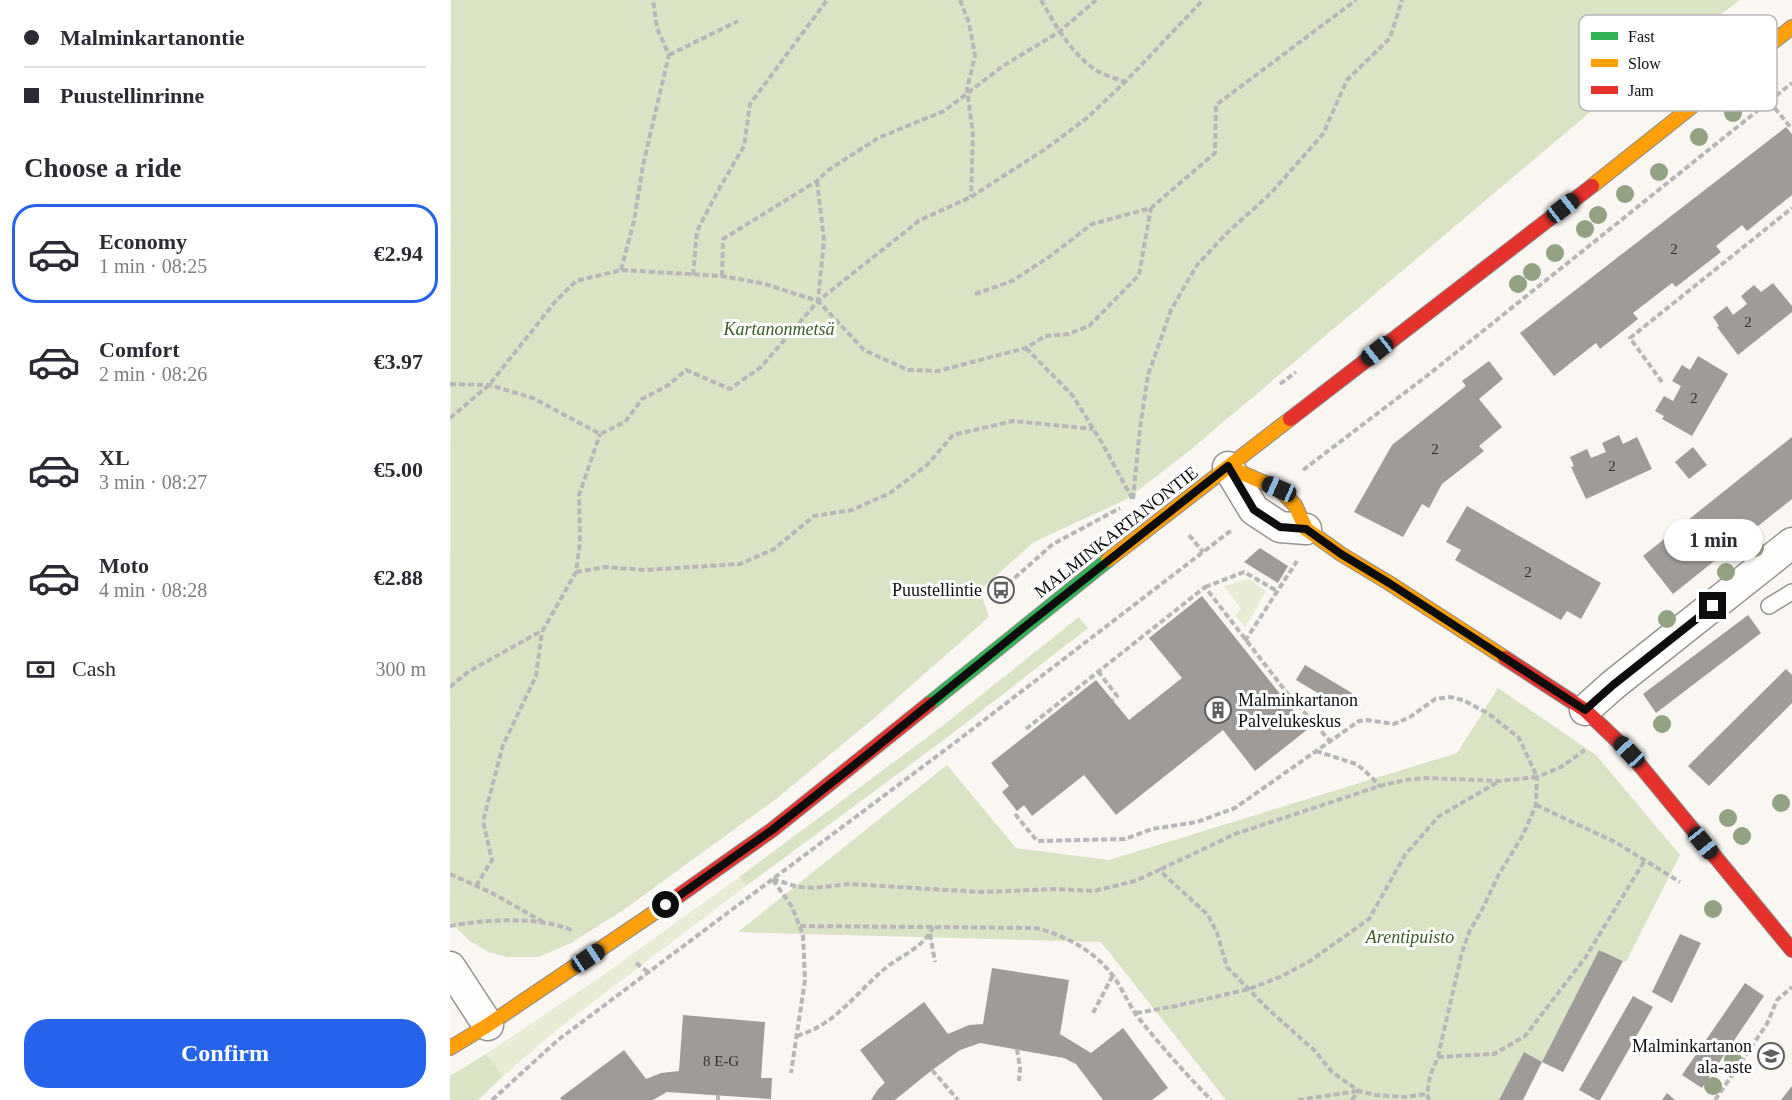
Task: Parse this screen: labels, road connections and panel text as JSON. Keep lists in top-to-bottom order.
{
  "streets": {
    "main road": ["MALMINKARTANONTIE"]
  },
  "parks": ["Kartanonmetsä", "Arentipuisto"],
  "places": {
    "bus stop": ["Puustellintie"],
    "building": ["Malminkartanon Palvelukeskus"],
    "school or university": ["Malminkartanon ala-aste"]
  },
  "house_numbers": [
    "2",
    "2",
    "2",
    "2",
    "2",
    "2",
    "8 E-G"
  ],
  "legend": ["Fast", "Slow", "Jam"],
  "page": {
    "banner": ["Malminkartanontie", "Puustellinrinne"],
    "heading": "Choose a ride",
    "list": [
      {
        "name": "Economy",
        "note": "1 min · 08:25",
        "value": "€2.94"
      },
      {
        "name": "Comfort",
        "note": "2 min · 08:26",
        "value": "€3.97"
      },
      {
        "name": "XL",
        "note": "3 min · 08:27",
        "value": "€5.00"
      },
      {
        "name": "Moto",
        "note": "4 min · 08:28",
        "value": "€2.88"
      }
    ],
    "bubble": "1 min",
    "pay": ["Cash", "300 m"],
    "buttons": "Confirm"
  }
}
